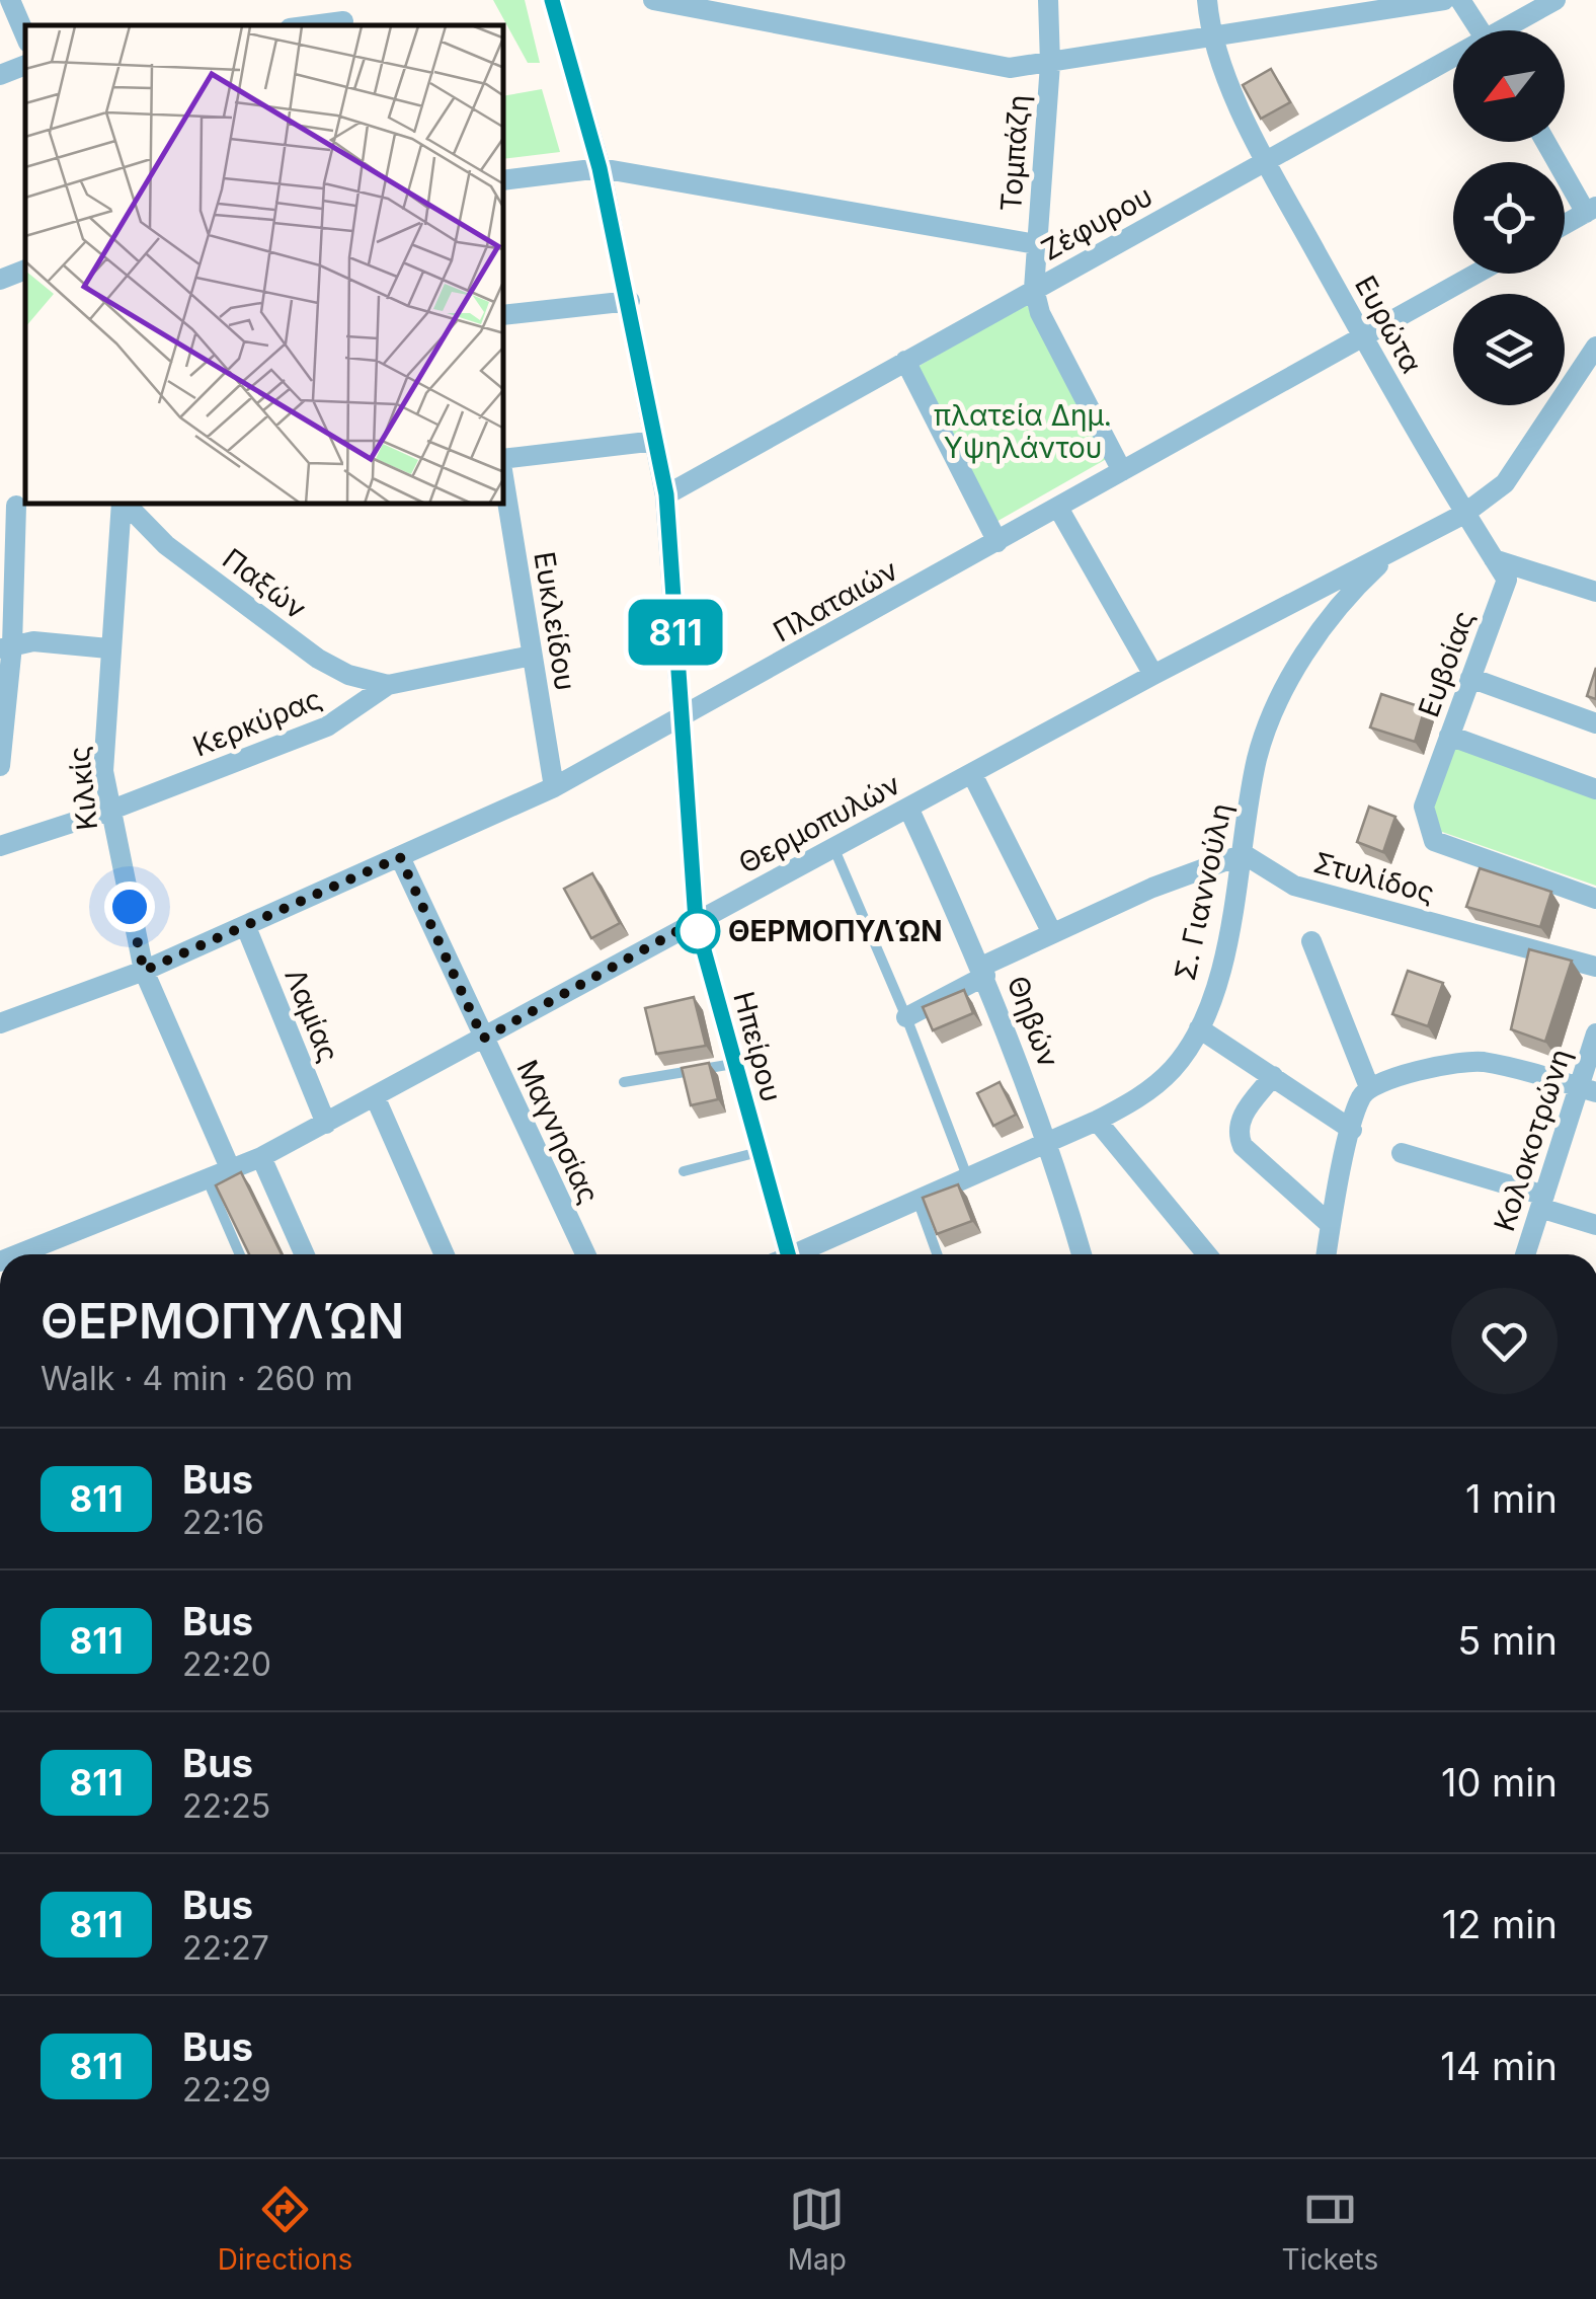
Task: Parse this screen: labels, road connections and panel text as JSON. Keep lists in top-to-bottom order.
{
  "streets": {
    "street": [
      "Τομπάζη",
      "Ζέφυρου",
      "Ευρώτα",
      "Παξών",
      "Πλαταιών",
      "Ευκλείδου",
      "Ευβοίας",
      "Κερκύρας",
      "Κιλκίς",
      "Θερμοπυλών",
      "Στυλίδος",
      "Σ. Γιαννούλη",
      "Λαμίας",
      "Θηβών",
      "Ηπείρου",
      "Μαγνησίας",
      "Κολοκοτρώνη"
    ]
  },
  "crossings": [
    ["Τομπάζη", "Ζέφυρου"],
    ["Τομπάζη", "Πλαταιών"],
    ["Ζέφυρου", "Ευρώτα"],
    ["Ζέφυρου", "Ηπείρου"],
    ["Ευρώτα", "Πλαταιών"],
    ["Ευρώτα", "Ευβοίας"],
    ["Ευρώτα", "Θερμοπυλών"],
    ["Παξών", "Κερκύρας"],
    ["Πλαταιών", "Ευκλείδου"],
    ["Πλαταιών", "Κιλκίς"],
    ["Πλαταιών", "Λαμίας"],
    ["Πλαταιών", "Ηπείρου"],
    ["Πλαταιών", "Μαγνησίας"],
    ["Ευκλείδου", "Κερκύρας"],
    ["Ευβοίας", "Θερμοπυλών"],
    ["Κερκύρας", "Κιλκίς"],
    ["Κιλκίς", "Θερμοπυλών"],
    ["Θερμοπυλών", "Σ. Γιαννούλη"],
    ["Θερμοπυλών", "Λαμίας"],
    ["Θερμοπυλών", "Θηβών"],
    ["Θερμοπυλών", "Ηπείρου"],
    ["Θερμοπυλών", "Μαγνησίας"],
    ["Στυλίδος", "Σ. Γιαννούλη"],
    ["Σ. Γιαννούλη", "Θηβών"]
  ],
  "parks": ["πλατεία Δημ. Υψηλάντου"],
  "places": ["ΘΕΡΜΟΠΥΛΏΝ"],
  "lines": ["bus line 811"],
  "north": "bottom left",
  "page": {
    "on_map": "811",
    "heading": ["ΘΕΡΜΟΠΥΛΏΝ", "Walk · 4 min · 260 m"],
    "list": [
      {
        "mark": "811",
        "name": "Bus",
        "note": "22:16",
        "value": "1 min"
      },
      {
        "mark": "811",
        "name": "Bus",
        "note": "22:20",
        "value": "5 min"
      },
      {
        "mark": "811",
        "name": "Bus",
        "note": "22:25",
        "value": "10 min"
      },
      {
        "mark": "811",
        "name": "Bus",
        "note": "22:27",
        "value": "12 min"
      },
      {
        "mark": "811",
        "name": "Bus",
        "note": "22:29",
        "value": "14 min"
      }
    ],
    "tabs": ["Directions", "Map", "Tickets"]
  }
}
